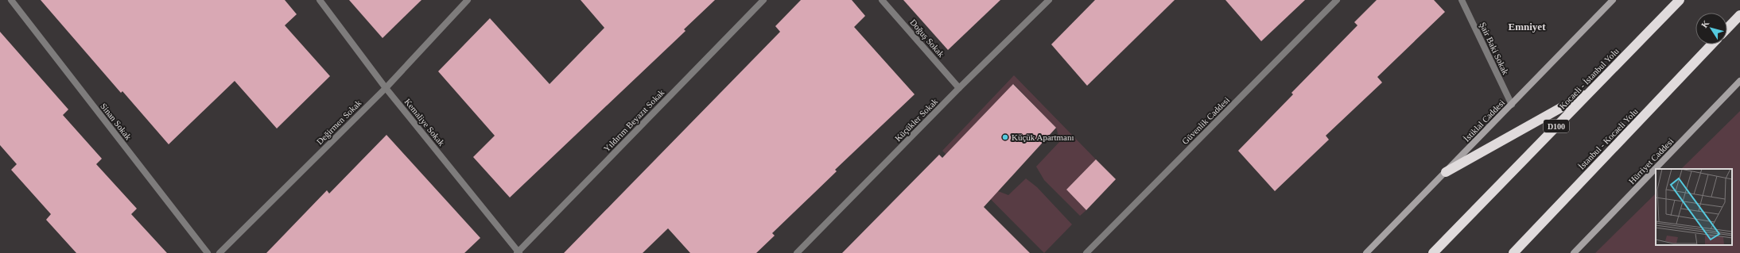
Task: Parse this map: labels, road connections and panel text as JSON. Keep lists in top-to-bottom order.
{
  "streets": {
    "highway": ["Kocaeli - İstanbul Yolu", "D100", "İstanbul - Kocaeli Yolu"],
    "main road": ["İstiklal Caddesi", "Hürriyet Caddesi"],
    "street": [
      "Doğuş Sokak",
      "Şair Baki Sokak",
      "Küçükler Sokak",
      "Yıldırım Beyazıt Sokak",
      "Güvenlik Caddesi",
      "Sinan Sokak",
      "Değirmen Sokak",
      "Kemaliye Sokak"
    ]
  },
  "crossings": [
    ["Doğuş Sokak", "Küçükler Sokak"],
    ["Şair Baki Sokak", "İstiklal Caddesi"],
    ["Yıldırım Beyazıt Sokak", "Kemaliye Sokak"],
    ["Değirmen Sokak", "Kemaliye Sokak"]
  ],
  "districts": ["Emniyet"],
  "places": ["Küçük Apartmanı"],
  "north": "top left"
}
